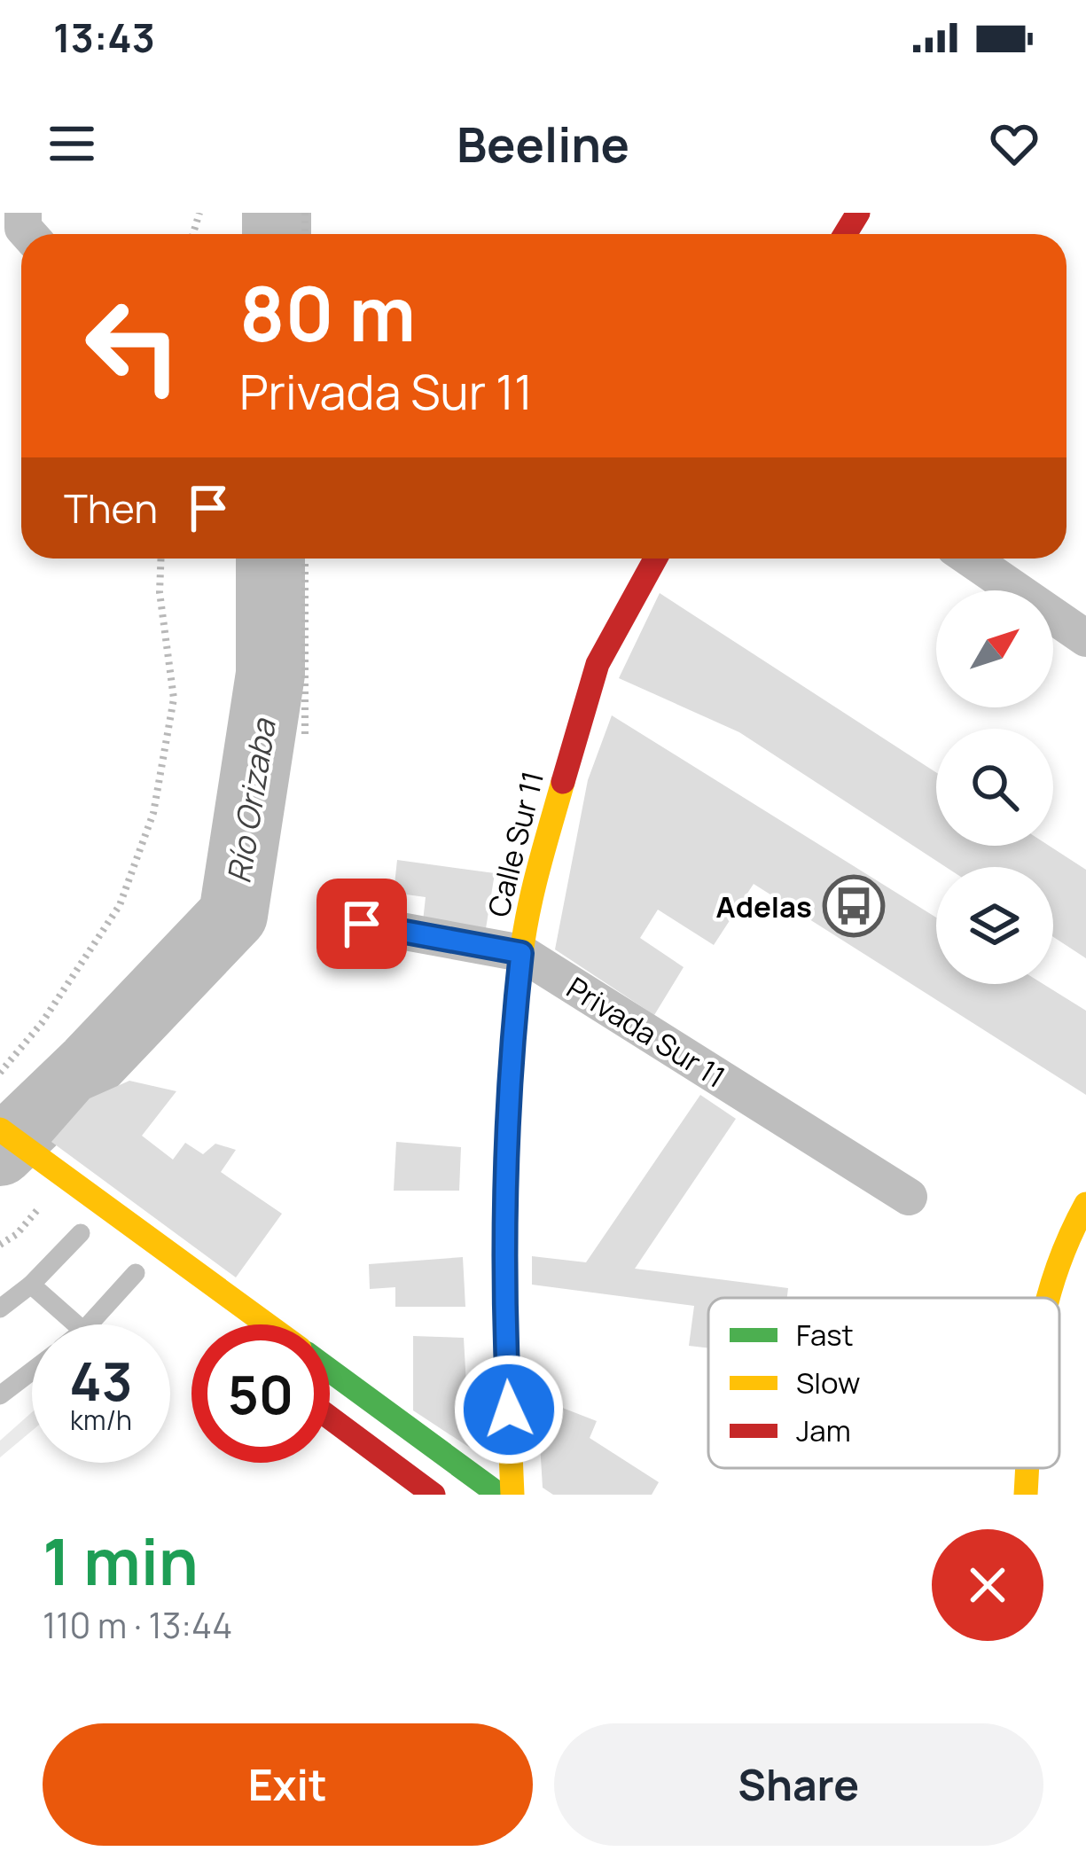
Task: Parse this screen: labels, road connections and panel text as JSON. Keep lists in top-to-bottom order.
{
  "streets": {
    "street": ["Calle Sur 11", "Privada Sur 11"]
  },
  "crossings": [
    ["Calle Sur 11", "Privada Sur 11"]
  ],
  "water": ["Río Orizaba"],
  "places": {
    "bus stop": ["Adelas"]
  },
  "legend": ["Fast", "Slow", "Jam"],
  "north": "top right",
  "page": {
    "status": "13:43",
    "header": "Beeline",
    "turn": ["80 m", "Privada Sur 11"],
    "then": "Then",
    "speed": "43 km/h",
    "limit": "50",
    "heading": ["1 min", "110 m · 13:44"],
    "buttons": ["Exit", "Share"]
  }
}
